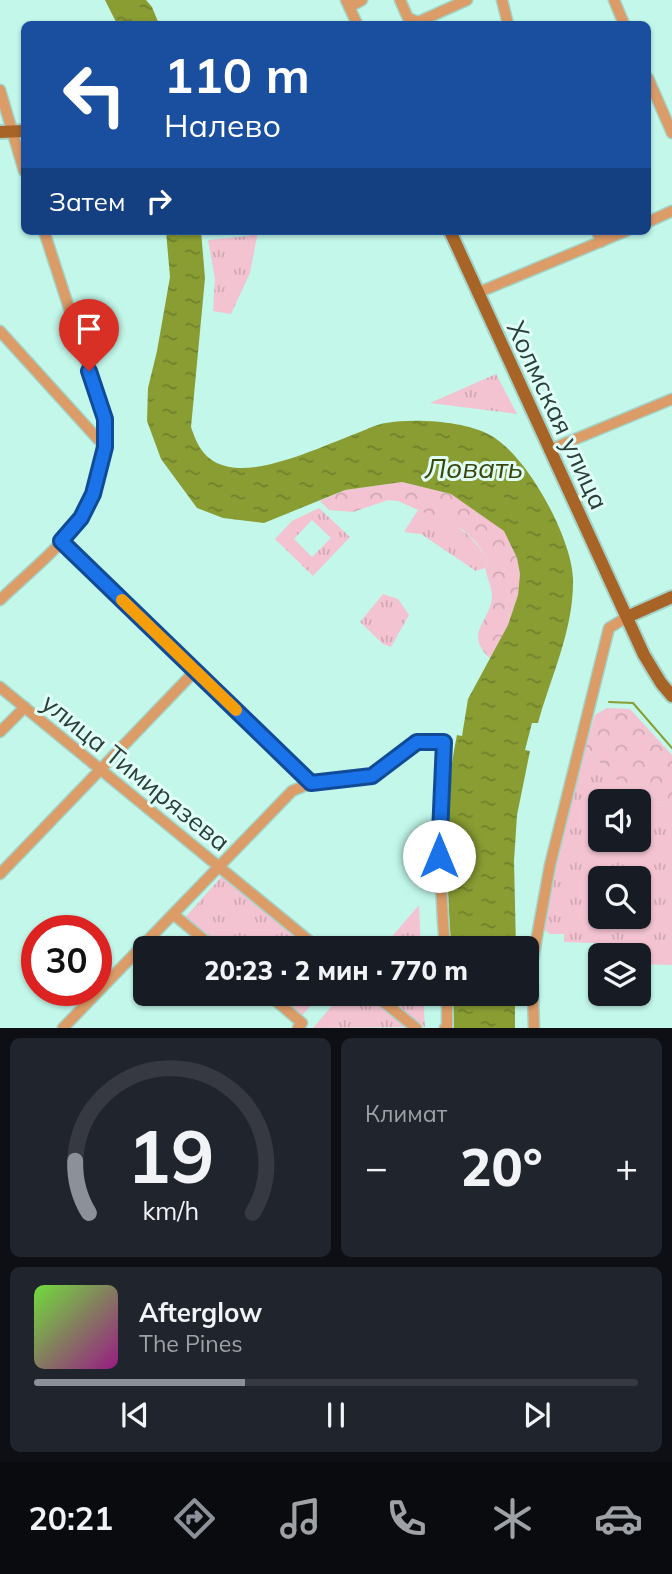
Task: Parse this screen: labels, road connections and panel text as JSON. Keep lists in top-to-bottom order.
{
  "streets": {
    "main road": ["Холмская улица"],
    "street": ["улица Тимирязева"]
  },
  "water": ["Ловать"],
  "page": {
    "turn": ["110 m", "Налево"],
    "then": "Затем",
    "limit": "30",
    "trip": "20:23 · 2 мин · 770 m",
    "tile": "Климат",
    "heat": ["−", "20°", "+"],
    "song": ["Afterglow", "The Pines"],
    "tabs": "20:21",
    "gauge": ["19", "km/h"]
  }
}
